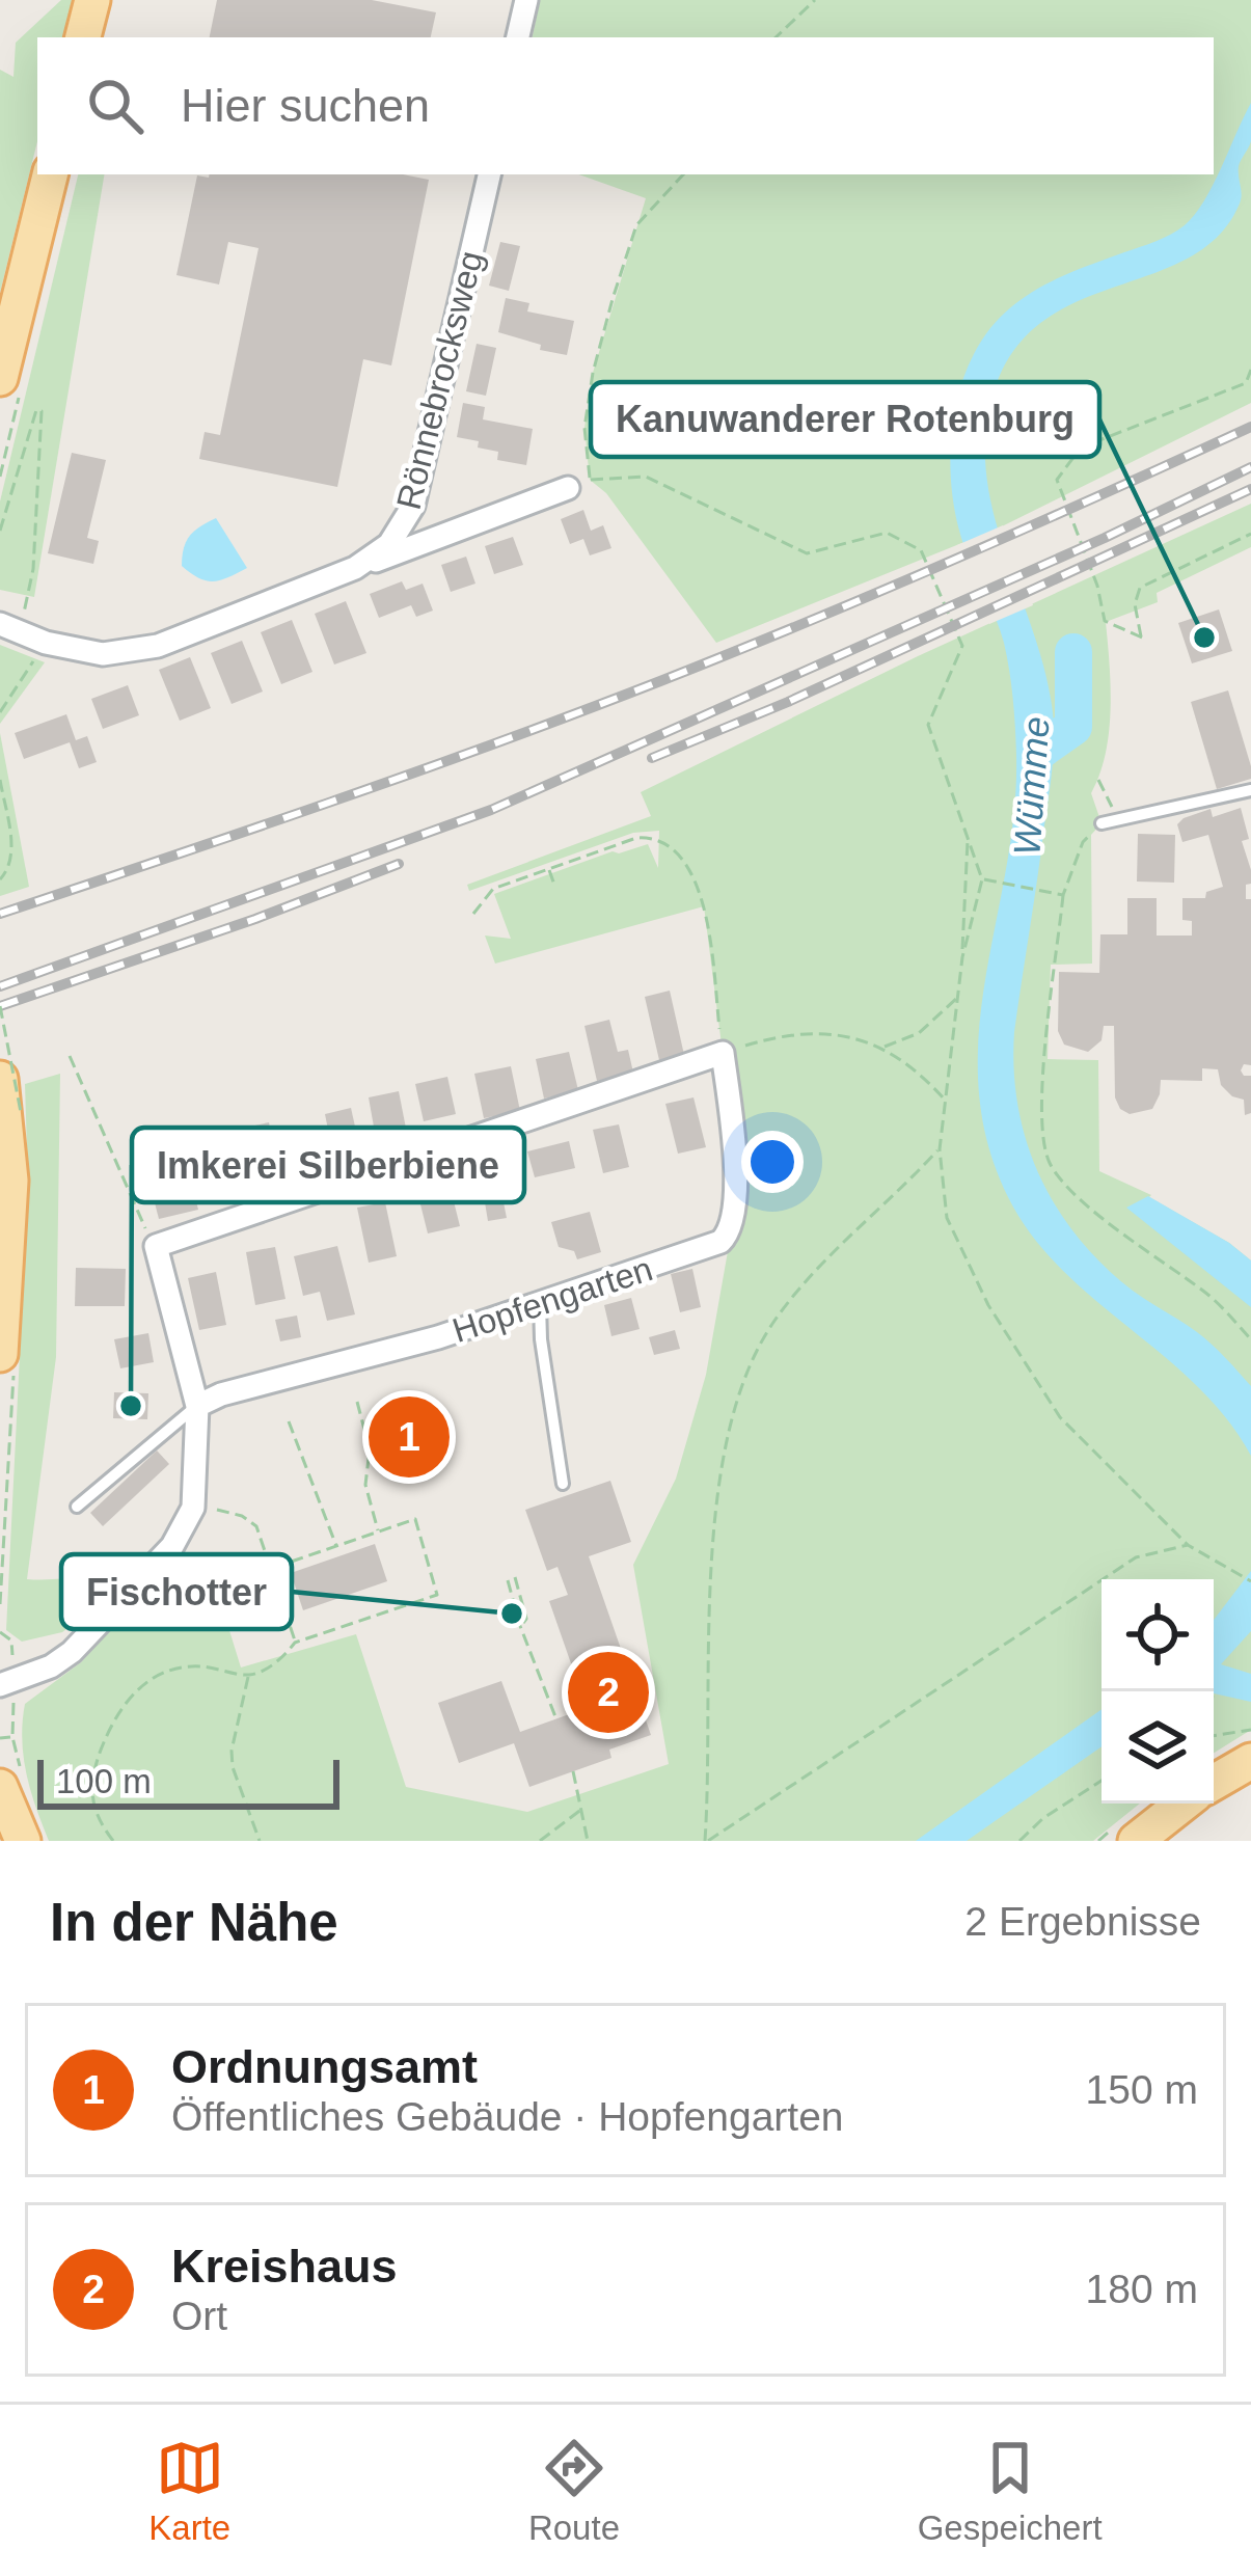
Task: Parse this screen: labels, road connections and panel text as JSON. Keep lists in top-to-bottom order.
{
  "streets": {
    "street": ["Rönnebrocksweg", "Hopfengarten"]
  },
  "water": ["Wümme"],
  "places": ["Kanuwanderer Rotenburg", "Imkerei Silberbiene", "Fischotter"],
  "scale_bar": "100 m",
  "page": {
    "search": "Hier suchen",
    "pins": ["1", "2"],
    "scale": "100 m",
    "heading": ["In der Nähe", "2 Ergebnisse"],
    "list": [
      {
        "mark": "1",
        "name": "Ordnungsamt",
        "note": "Öffentliches Gebäude · Hopfengarten",
        "value": "150 m"
      },
      {
        "mark": "2",
        "name": "Kreishaus",
        "note": "Ort",
        "value": "180 m"
      }
    ],
    "nav": ["Karte", "Route", "Gespeichert"]
  }
}
